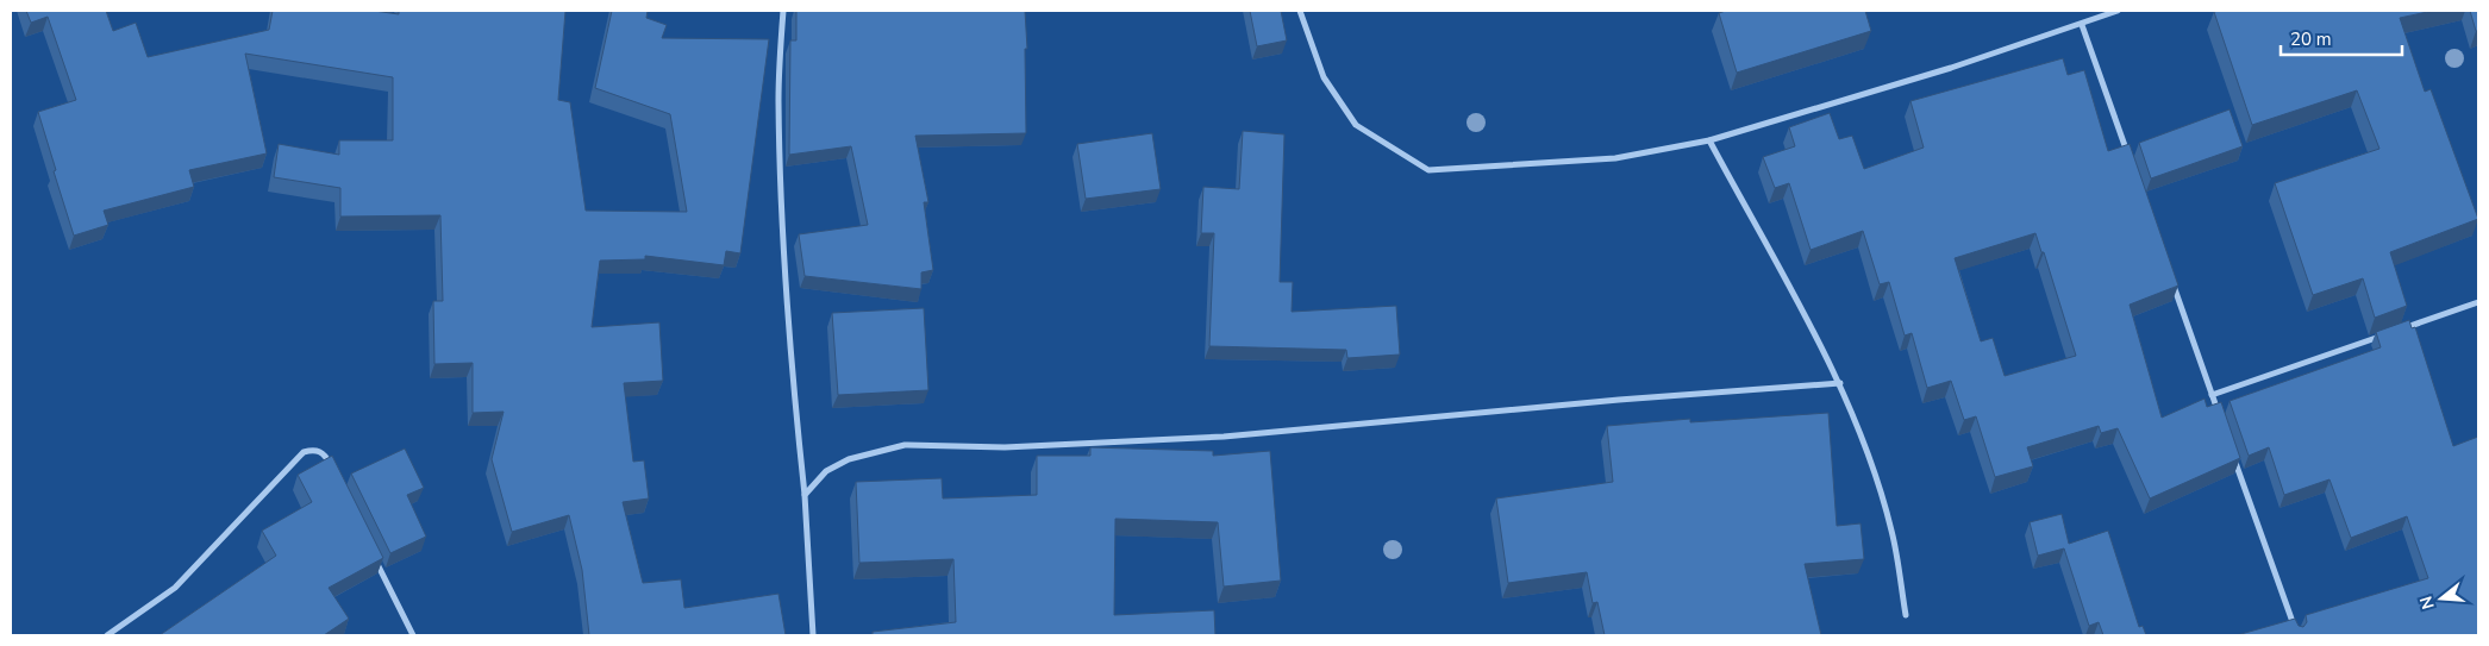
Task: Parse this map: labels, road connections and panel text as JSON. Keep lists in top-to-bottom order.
{
  "scale_bar": "20 m",
  "north": "left"
}
